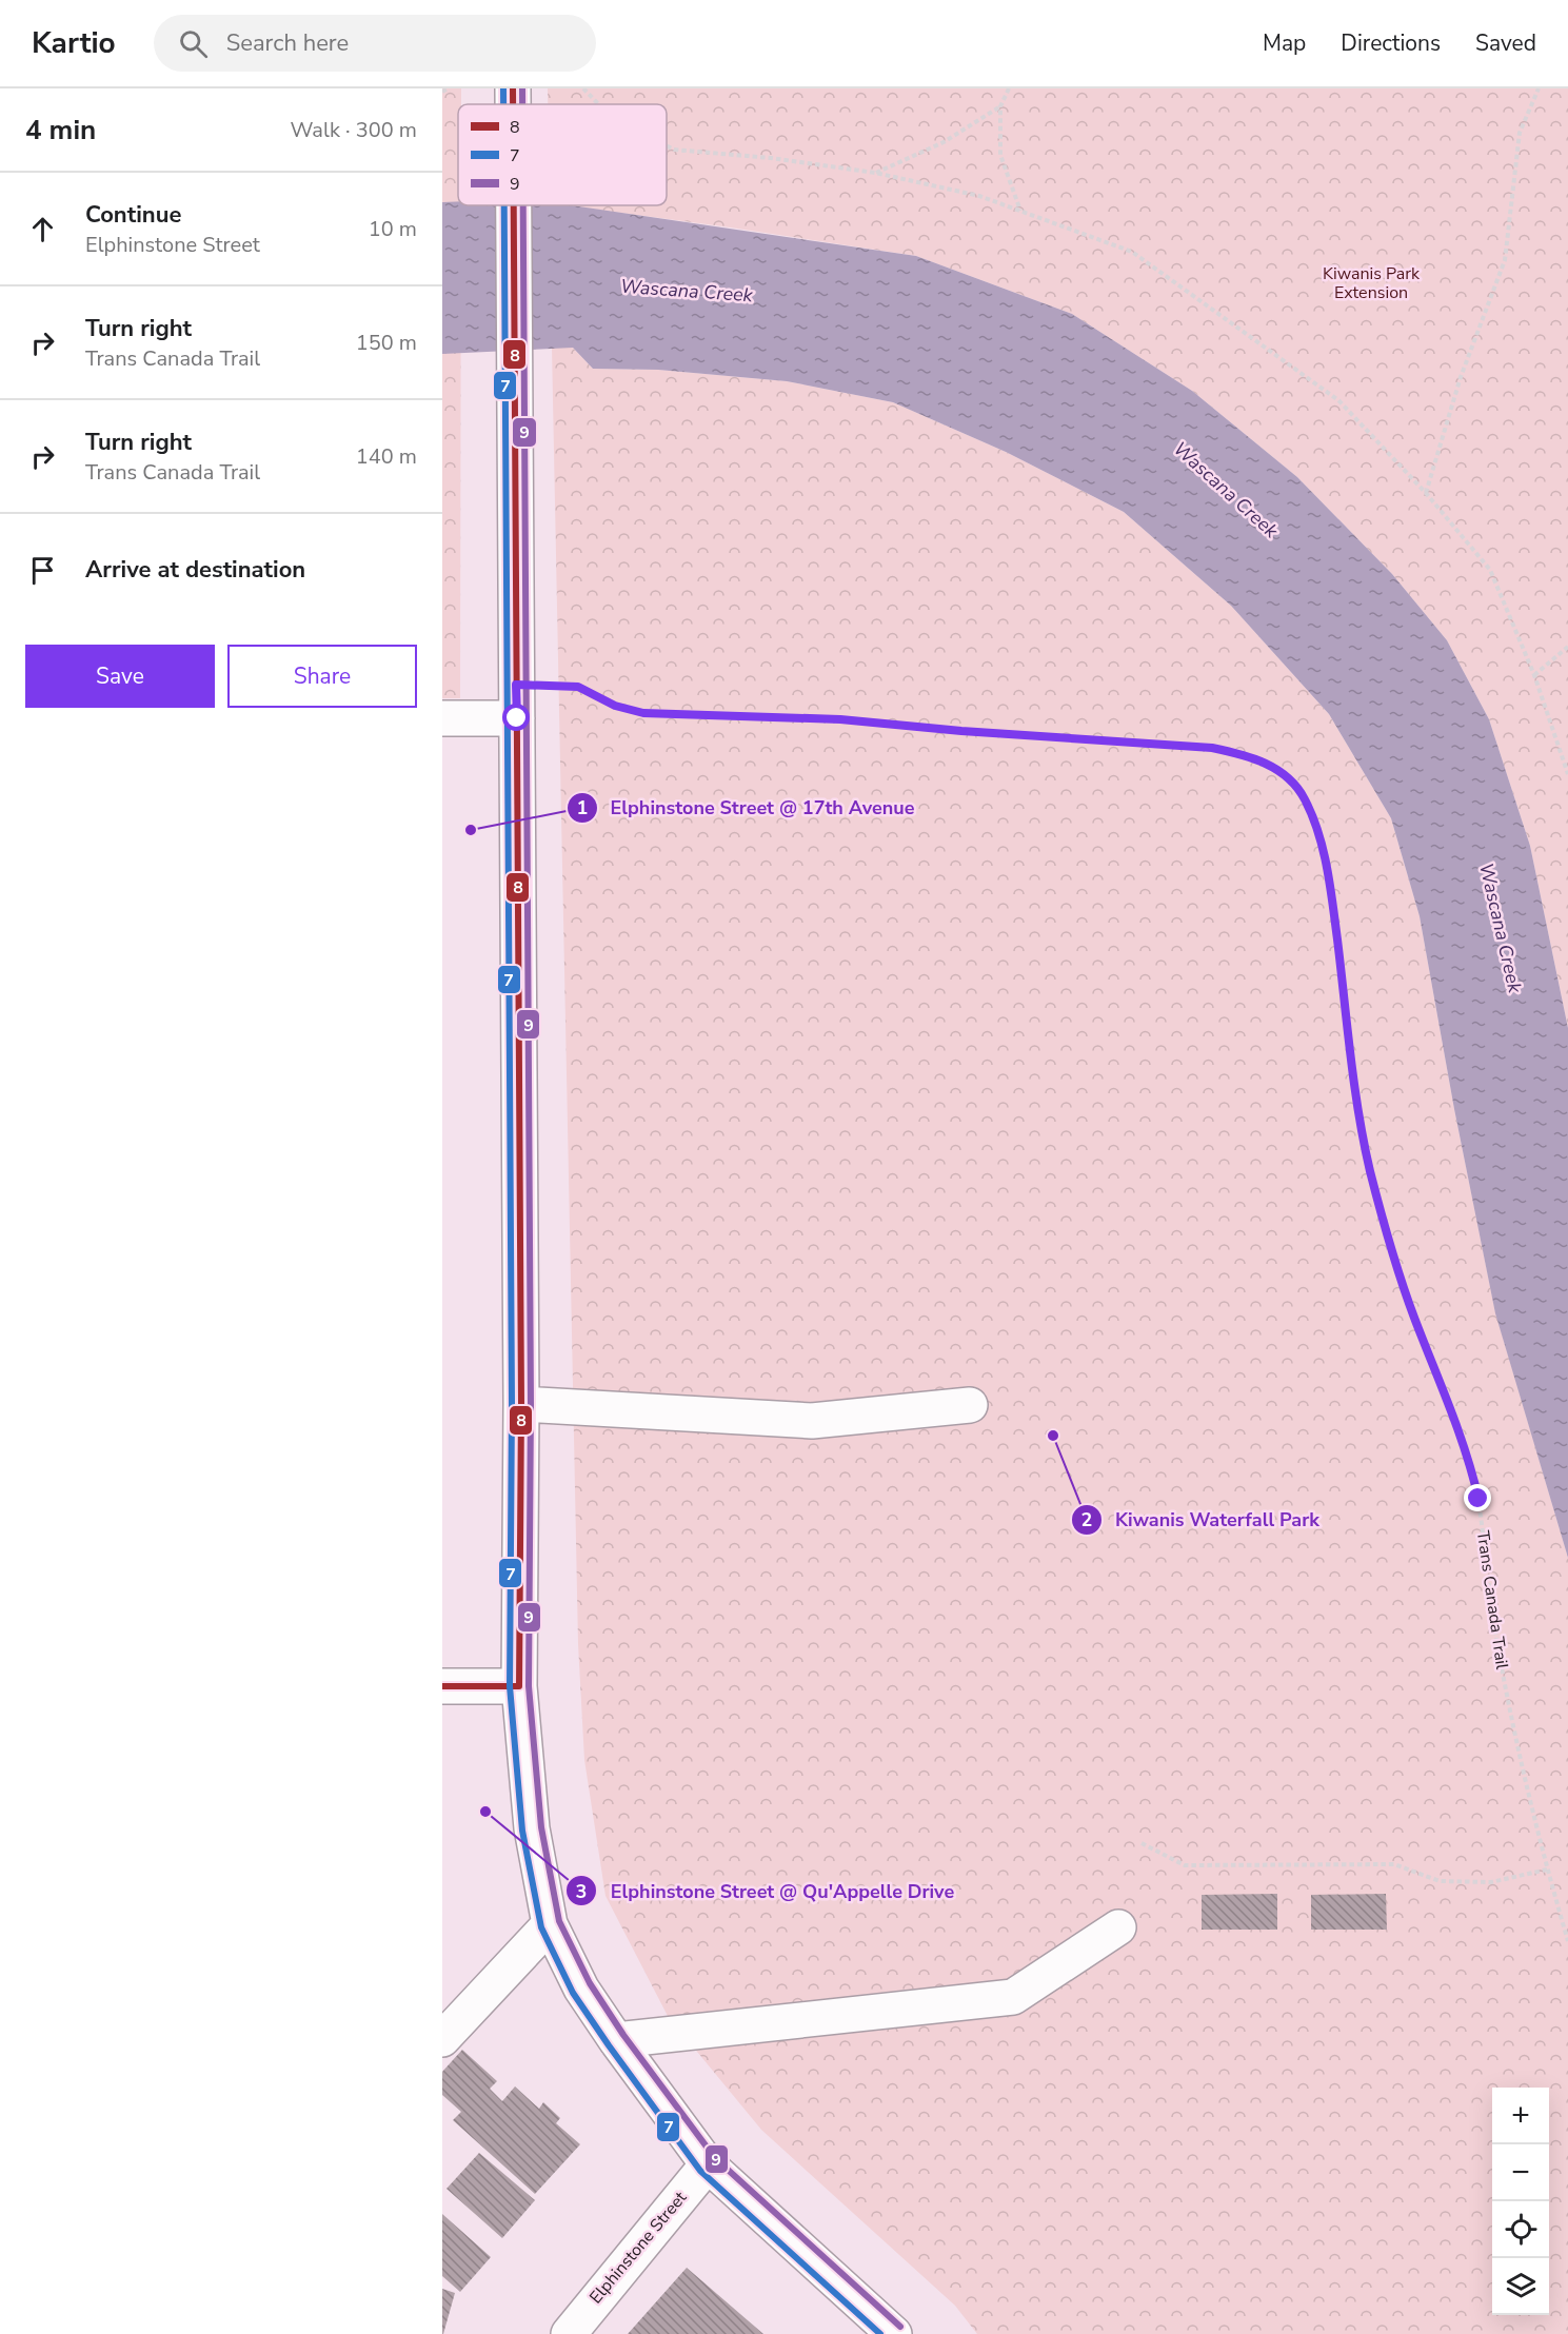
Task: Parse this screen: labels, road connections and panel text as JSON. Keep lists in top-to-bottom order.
{
  "streets": {
    "street": ["Elphinstone Street"],
    "path": ["Trans Canada Trail"]
  },
  "water": ["Wascana Creek"],
  "parks": ["Kiwanis Park Extension"],
  "places": ["Elphinstone Street @ 17th Avenue", "Kiwanis Waterfall Park", "Elphinstone Street @ Qu'Appelle Drive"],
  "lines": ["transit line 8", "transit line 7", "transit line 9"],
  "legend": ["8", "7", "9"],
  "page": {
    "header": "Kartio",
    "search": "Search here",
    "nav": ["Map", "Directions", "Saved"],
    "heading": ["4 min", "Walk · 300 m"],
    "list": [
      ["Continue", "Elphinstone Street", "10 m"],
      ["Turn right", "Trans Canada Trail", "150 m"],
      ["Turn right", "Trans Canada Trail", "140 m"],
      "Arrive at destination"
    ],
    "buttons": ["Save", "Share"],
    "map_buttons": ["+", "−"]
  }
}
